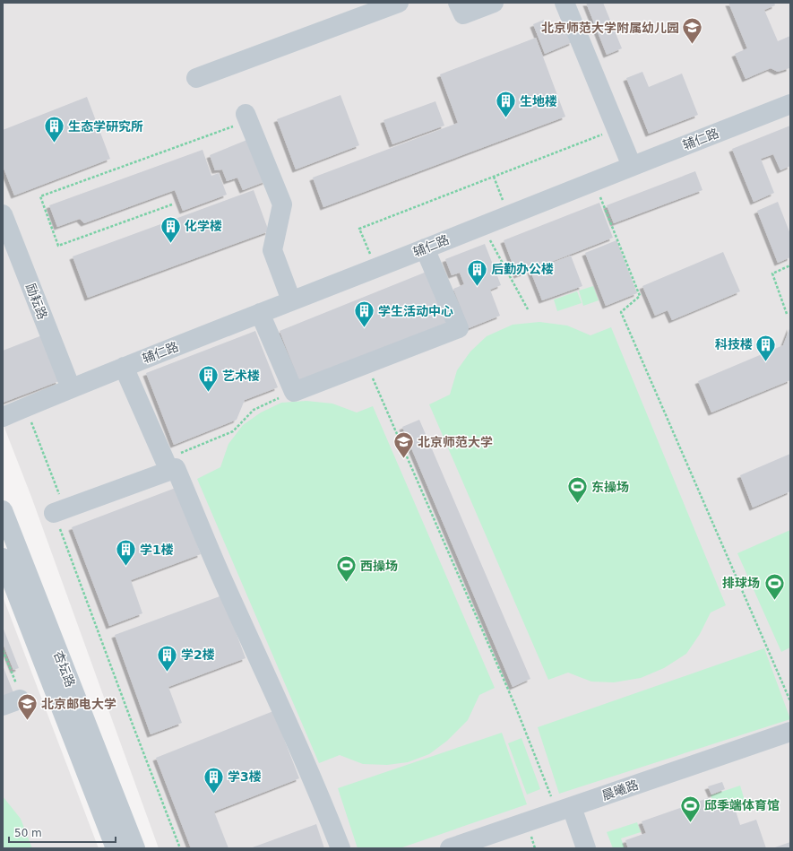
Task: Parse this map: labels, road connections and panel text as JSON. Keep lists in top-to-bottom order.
{
  "streets": {
    "street": [
      "辅仁路",
      "励耘路",
      "杏坛路",
      "晨曦路"
    ]
  },
  "crossings": [
    ["辅仁路", "励耘路"]
  ],
  "places": {
    "school or university": ["北京师范大学附属幼儿园", "北京师范大学", "北京邮电大学"],
    "building": [
      "生地楼",
      "生态学研究所",
      "化学楼",
      "后勤办公楼",
      "学生活动中心",
      "科技楼",
      "艺术楼",
      "学1楼",
      "学2楼",
      "学3楼"
    ],
    "sports": [
      "东操场",
      "西操场",
      "排球场",
      "邱季端体育馆"
    ]
  },
  "scale_bar": "50 m"
}
